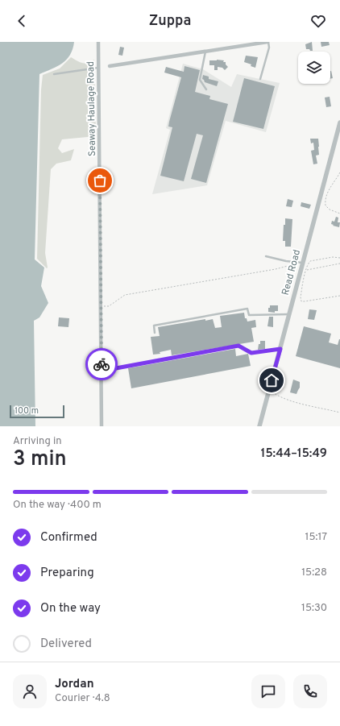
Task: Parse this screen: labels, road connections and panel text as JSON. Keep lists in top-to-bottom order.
{
  "streets": {
    "street": ["Seaway Haulage Road", "Read Road"]
  },
  "scale_bar": "100 m",
  "page": {
    "header": "Zuppa",
    "scale": "100 m",
    "heading": ["3 min", "Arriving in", "15:44–15:49"],
    "panel": ["Jordan", "Courier · 4.8"],
    "bar": "On the way · 400 m",
    "list": [
      ["Confirmed", "15:17"],
      ["Preparing", "15:28"],
      ["On the way", "15:30"],
      "Delivered"
    ]
  }
}
